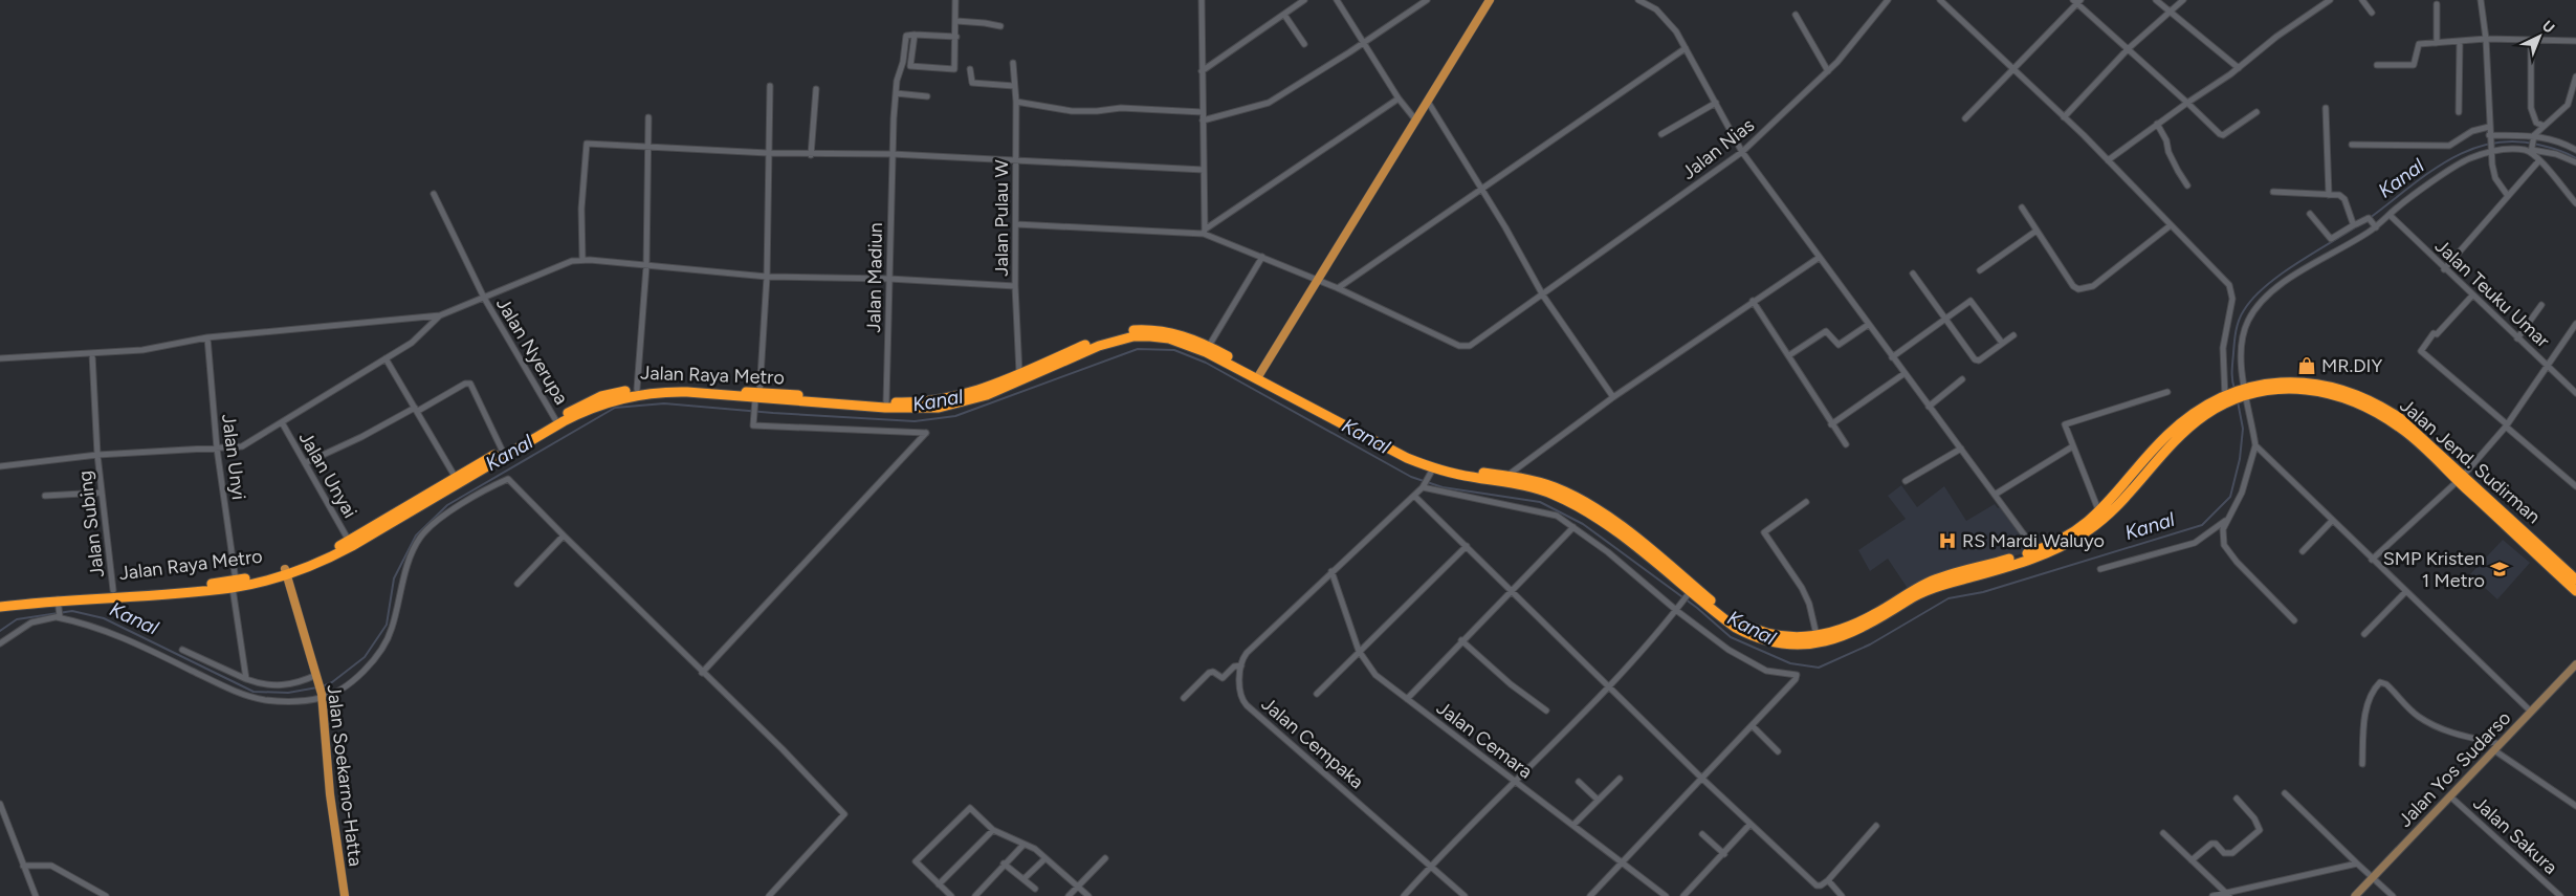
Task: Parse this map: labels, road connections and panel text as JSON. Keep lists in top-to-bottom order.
{
  "streets": {
    "highway": ["Jalan Raya Metro", "Jalan Jend. Sudirman"],
    "main road": ["Jalan Soekarno-Hatta"],
    "street": [
      "Jalan Nias",
      "Jalan Pulau W",
      "Jalan Madiun",
      "Jalan Teuku Umar",
      "Jalan Nyerupa",
      "Jalan Unyi",
      "Jalan Unyai",
      "Jalan Subing",
      "Jalan Cemara",
      "Jalan Cempaka",
      "Jalan Yos Sudarso",
      "Jalan Sakura"
    ]
  },
  "crossings": [
    ["Jalan Nias", "Jalan Pulau W"],
    ["Jalan Pulau W", "Jalan Raya Metro"],
    ["Jalan Madiun", "Jalan Raya Metro"],
    ["Jalan Nyerupa", "Jalan Raya Metro"],
    ["Jalan Raya Metro", "Jalan Unyi"],
    ["Jalan Raya Metro", "Jalan Unyai"],
    ["Jalan Raya Metro", "Jalan Subing"],
    ["Jalan Raya Metro", "Jalan Soekarno-Hatta"],
    ["Jalan Yos Sudarso", "Jalan Sakura"]
  ],
  "water": ["Kanal"],
  "places": {
    "shop": ["MR.DIY"],
    "hospital": ["RS Mardi Waluyo"],
    "school or university": ["SMP Kristen 1 Metro"]
  },
  "north": "top right"
}
